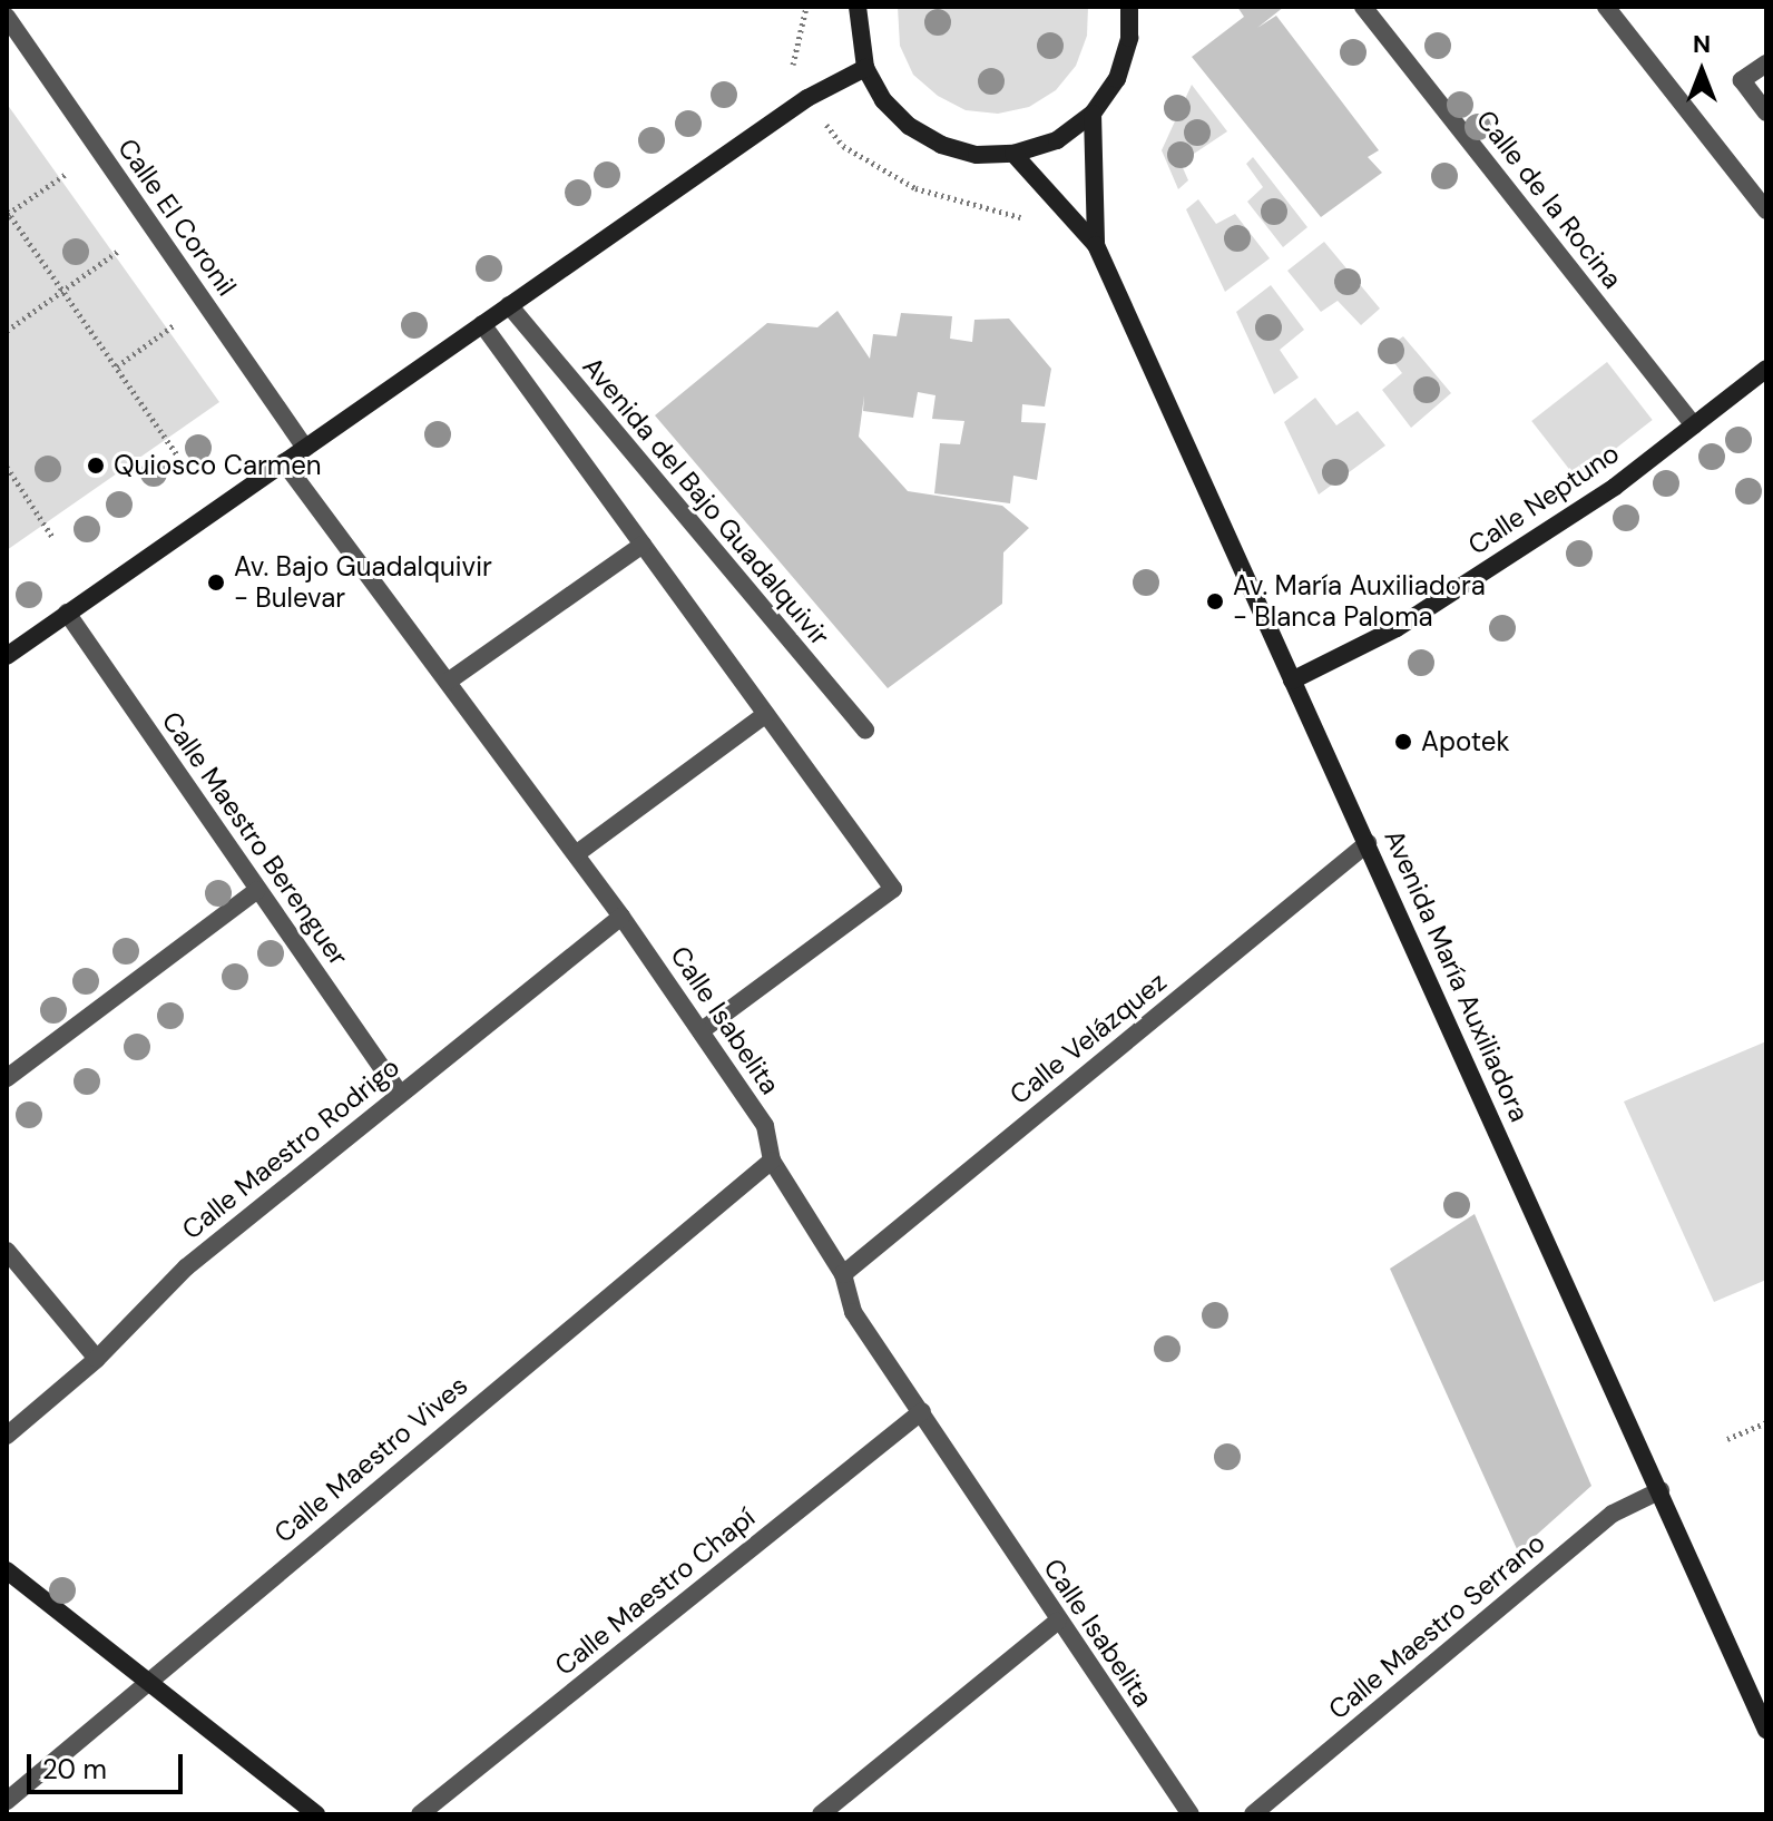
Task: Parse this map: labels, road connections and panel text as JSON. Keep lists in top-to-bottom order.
{
  "streets": {
    "street": [
      "Calle de la Rocina",
      "Calle El Coronil",
      "Calle Neptuno",
      "Avenida del Bajo Guadalquivir",
      "Calle Maestro Berenguer",
      "Avenida María Auxiliadora",
      "Calle Isabelita",
      "Calle Velázquez",
      "Calle Maestro Rodrigo",
      "Calle Maestro Vives",
      "Calle Maestro Chapí",
      "Calle Maestro Serrano"
    ]
  },
  "crossings": [
    ["Calle de la Rocina", "Calle Neptuno"],
    ["Calle Neptuno", "Avenida María Auxiliadora"],
    ["Calle Maestro Berenguer", "Calle Maestro Rodrigo"],
    ["Avenida María Auxiliadora", "Calle Velázquez"],
    ["Avenida María Auxiliadora", "Calle Maestro Serrano"],
    ["Calle Isabelita", "Calle Velázquez"],
    ["Calle Isabelita", "Calle Maestro Rodrigo"],
    ["Calle Isabelita", "Calle Maestro Vives"],
    ["Calle Isabelita", "Calle Maestro Chapí"]
  ],
  "places": [
    "Quiosco Carmen",
    "Av. Bajo Guadalquivir - Bulevar",
    "Av. María Auxiliadora - Blanca Paloma",
    "Apotek"
  ],
  "scale_bar": "20 m",
  "north": "top"
}
